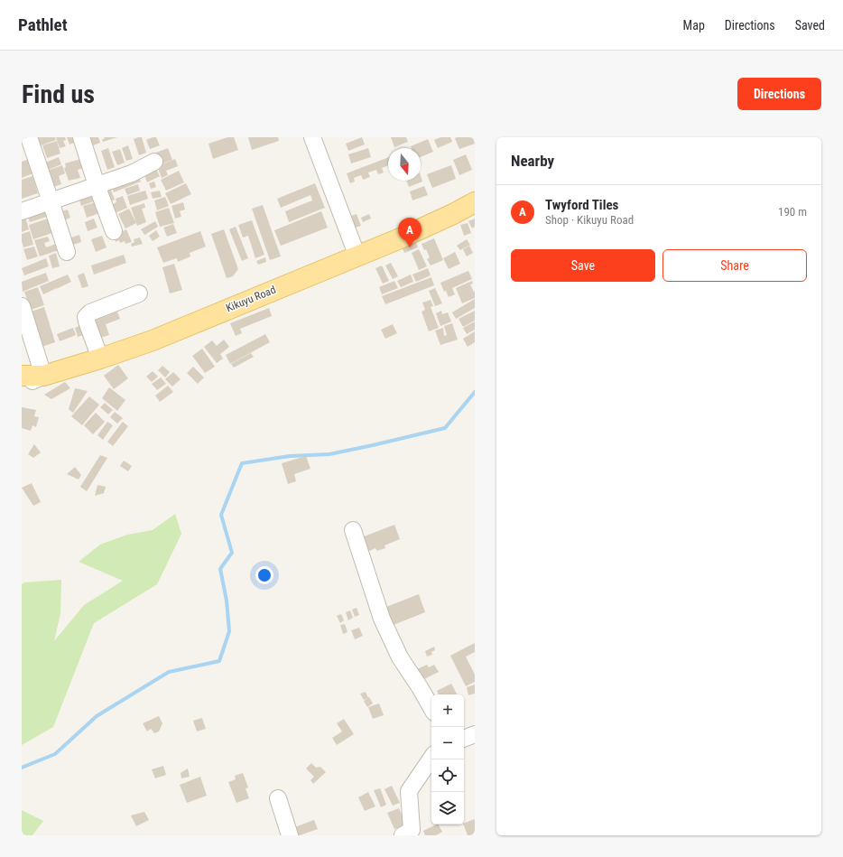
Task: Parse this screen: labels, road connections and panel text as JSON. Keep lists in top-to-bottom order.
{
  "streets": {
    "main road": ["Kikuyu Road"]
  },
  "north": "bottom",
  "page": {
    "header": "Pathlet",
    "nav": ["Map", "Directions", "Saved"],
    "buttons": [
      "Directions",
      ["Save", "Share"]
    ],
    "title": "Find us",
    "heading": "Nearby",
    "list": [
      {
        "mark": "A",
        "name": "Twyford Tiles",
        "note": "Shop · Kikuyu Road",
        "value": "190 m"
      }
    ],
    "pins": "A",
    "map_buttons": ["+", "−"]
  }
}
